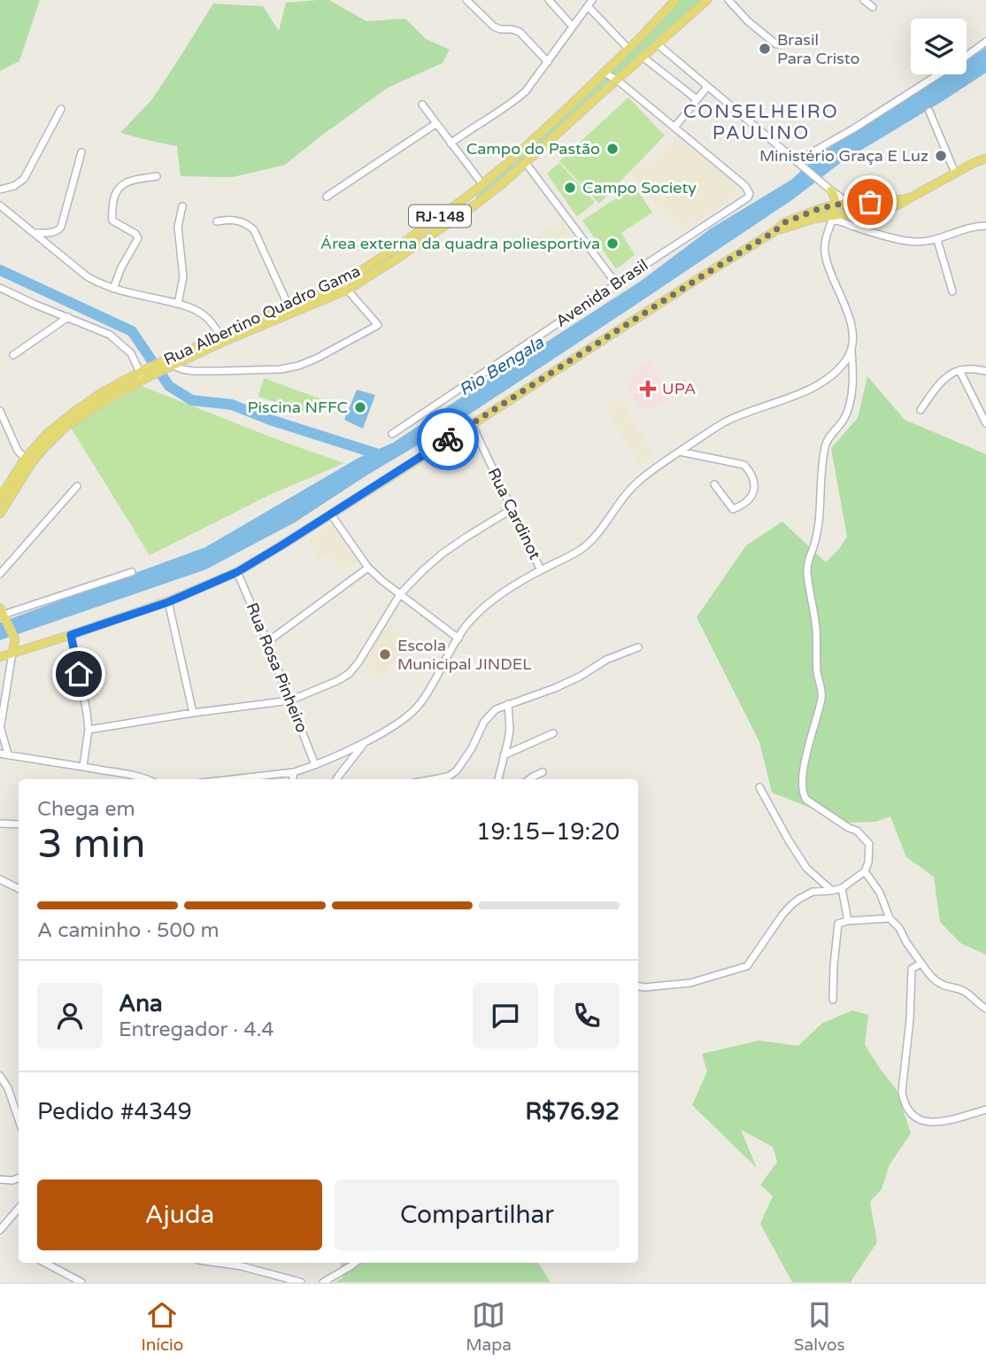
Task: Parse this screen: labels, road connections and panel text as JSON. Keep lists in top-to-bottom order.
{
  "streets": {
    "main road": ["RJ-148", "Rua Albertino Quadro Gama"],
    "street": ["Avenida Brasil", "Rua Cardinot", "Rua Rosa Pinheiro"]
  },
  "districts": ["CONSELHEIRO PAULINO"],
  "water": ["Rio Bengala"],
  "places": {
    "other": [
      "Brasil Para Cristo",
      "Campo do Pastão",
      "Ministério Graça E Luz",
      "Campo Society",
      "Área externa da quadra poliesportiva",
      "Piscina NFFC",
      "Escola Municipal JINDEL"
    ],
    "health": ["UPA"]
  },
  "page": {
    "heading": ["3 min", "Chega em", "19:15–19:20"],
    "panel": [
      "Ana",
      "Entregador · 4.4",
      "Pedido #4349",
      "R$76.92"
    ],
    "bar": "A caminho · 500 m",
    "buttons": ["Ajuda", "Compartilhar"],
    "tabs": ["Início", "Mapa", "Salvos"]
  }
}
